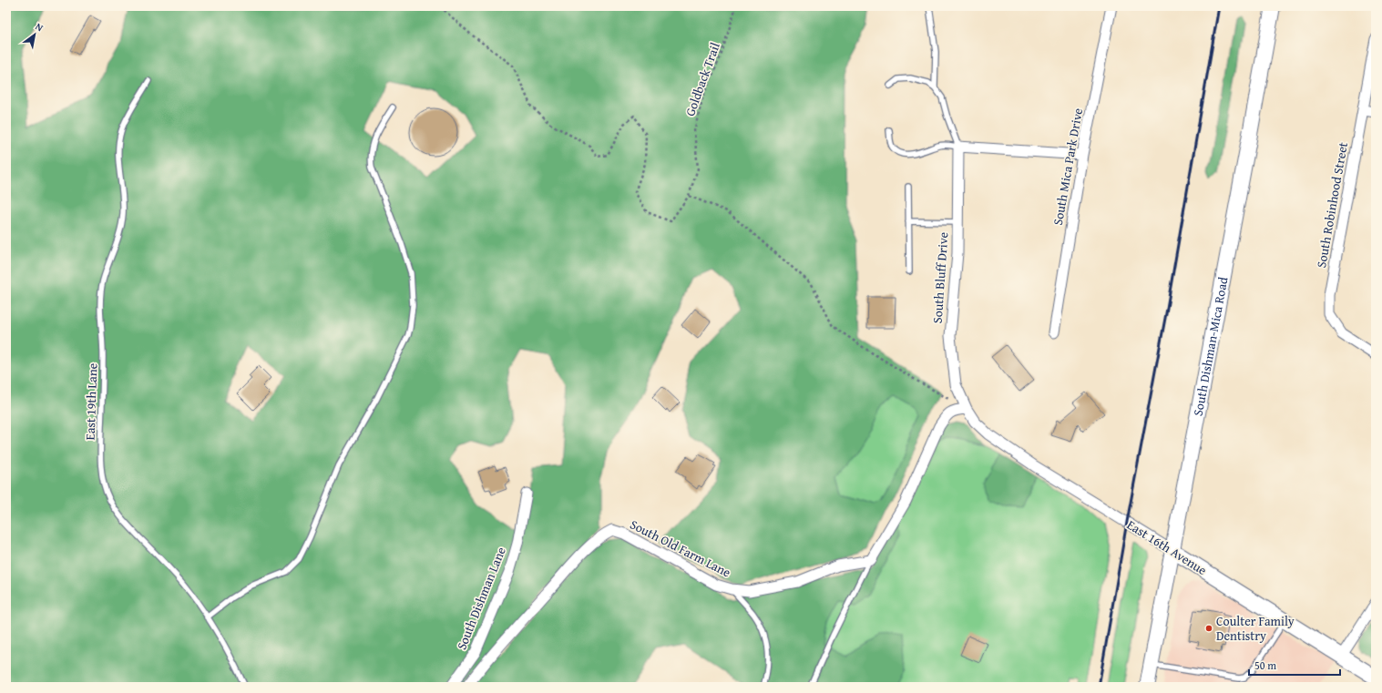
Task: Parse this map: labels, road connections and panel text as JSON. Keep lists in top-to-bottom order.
{
  "streets": {
    "main road": ["South Dishman-Mica Road", "East 16th Avenue"],
    "street": [
      "South Mica Park Drive",
      "South Robinhood Street",
      "South Bluff Drive",
      "South Old Farm Lane",
      "South Dishman Lane"
    ],
    "lane": ["East 19th Lane"],
    "path": ["Goldback Trail"]
  },
  "crossings": [
    ["South Bluff Drive", "East 16th Avenue"],
    ["South Dishman-Mica Road", "East 16th Avenue"]
  ],
  "places": ["Coulter Family Dentistry"],
  "scale_bar": "50 m",
  "north": "top right"
}
